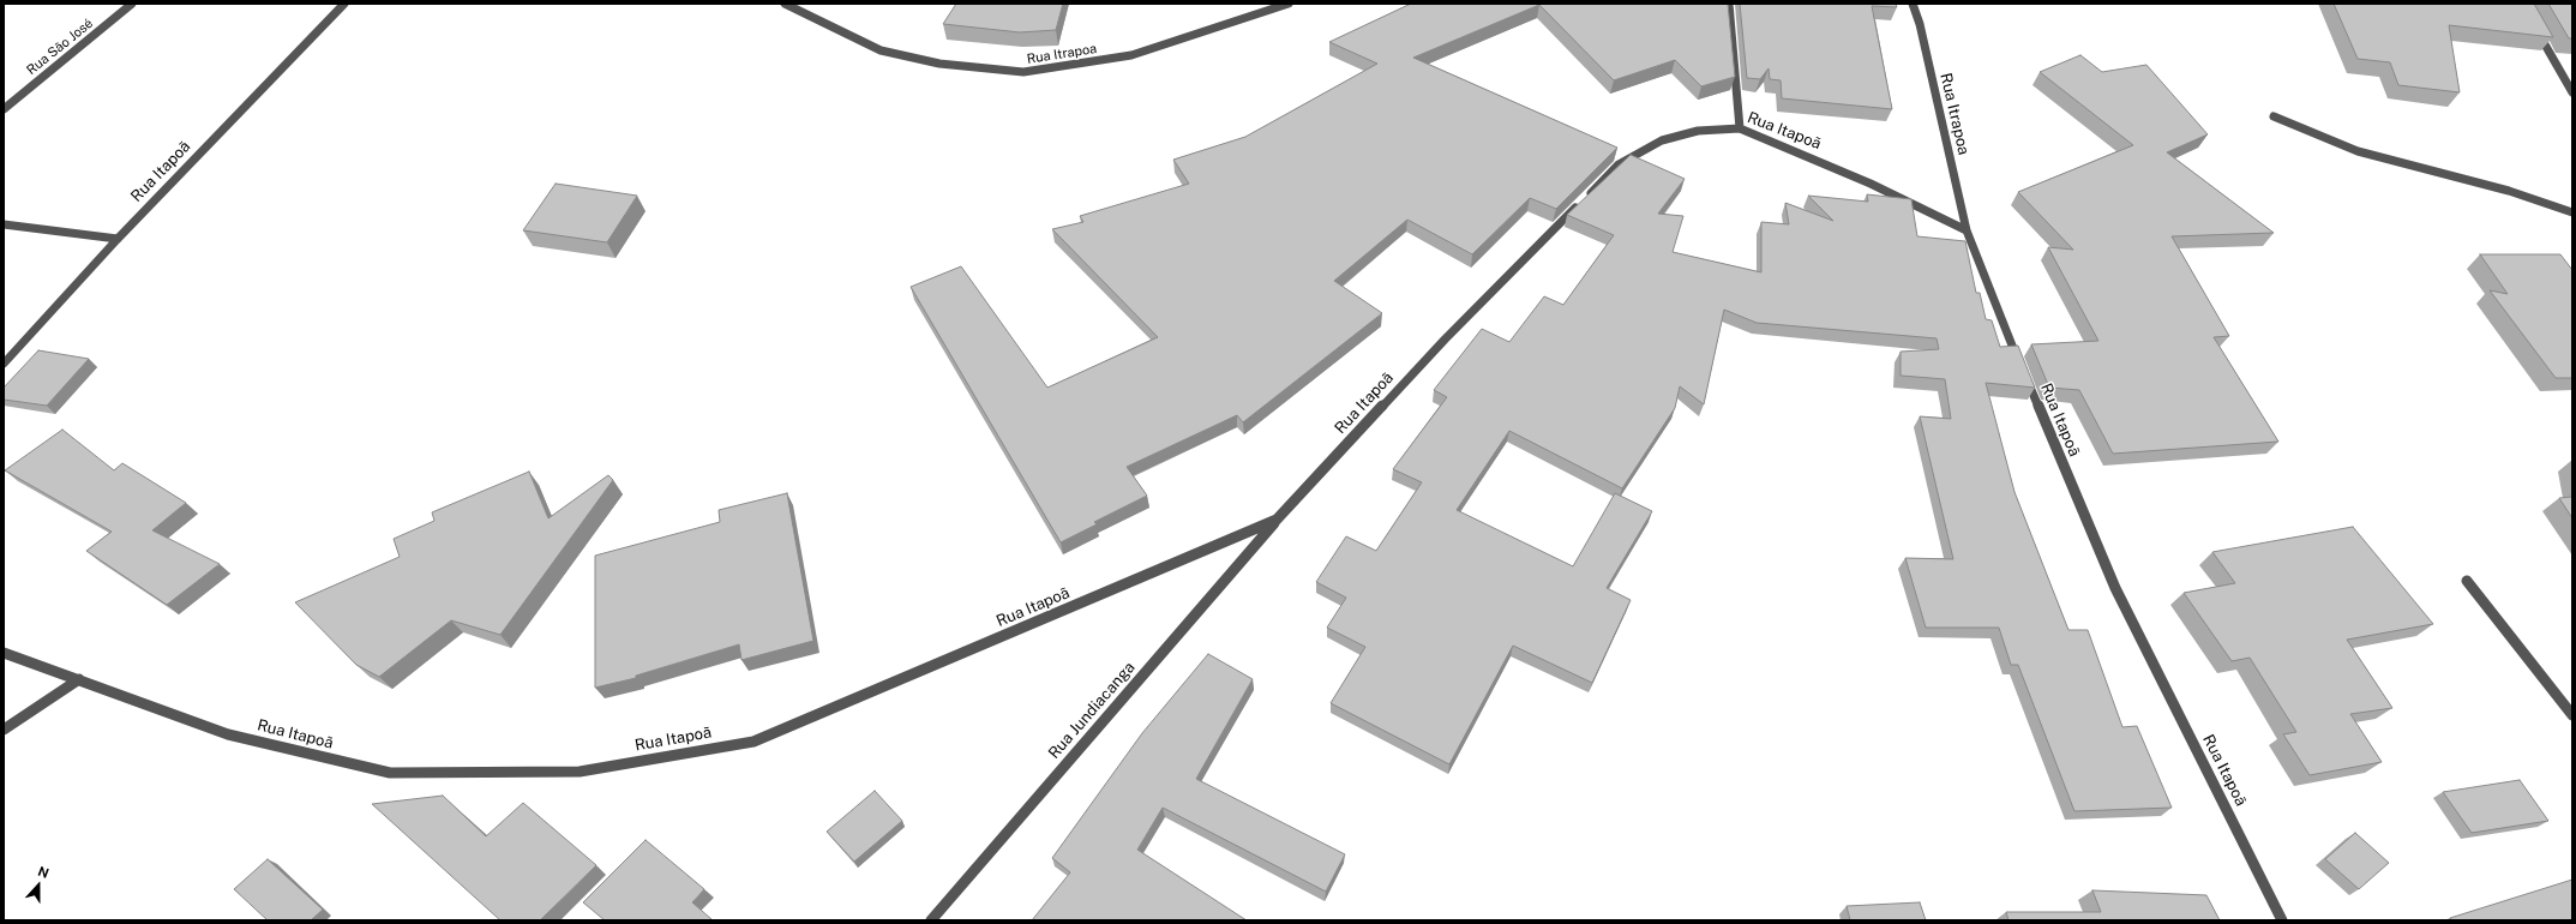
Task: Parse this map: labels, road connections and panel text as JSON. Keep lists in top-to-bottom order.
{
  "streets": {
    "street": [
      "Rua São José",
      "Rua Itrapoa",
      "Rua Itapoã",
      "Rua Jundiacanga"
    ]
  },
  "crossings": [
    ["Rua Itrapoa", "Rua Itapoã"],
    ["Rua Itapoã", "Rua Jundiacanga"]
  ],
  "north": "top"
}
